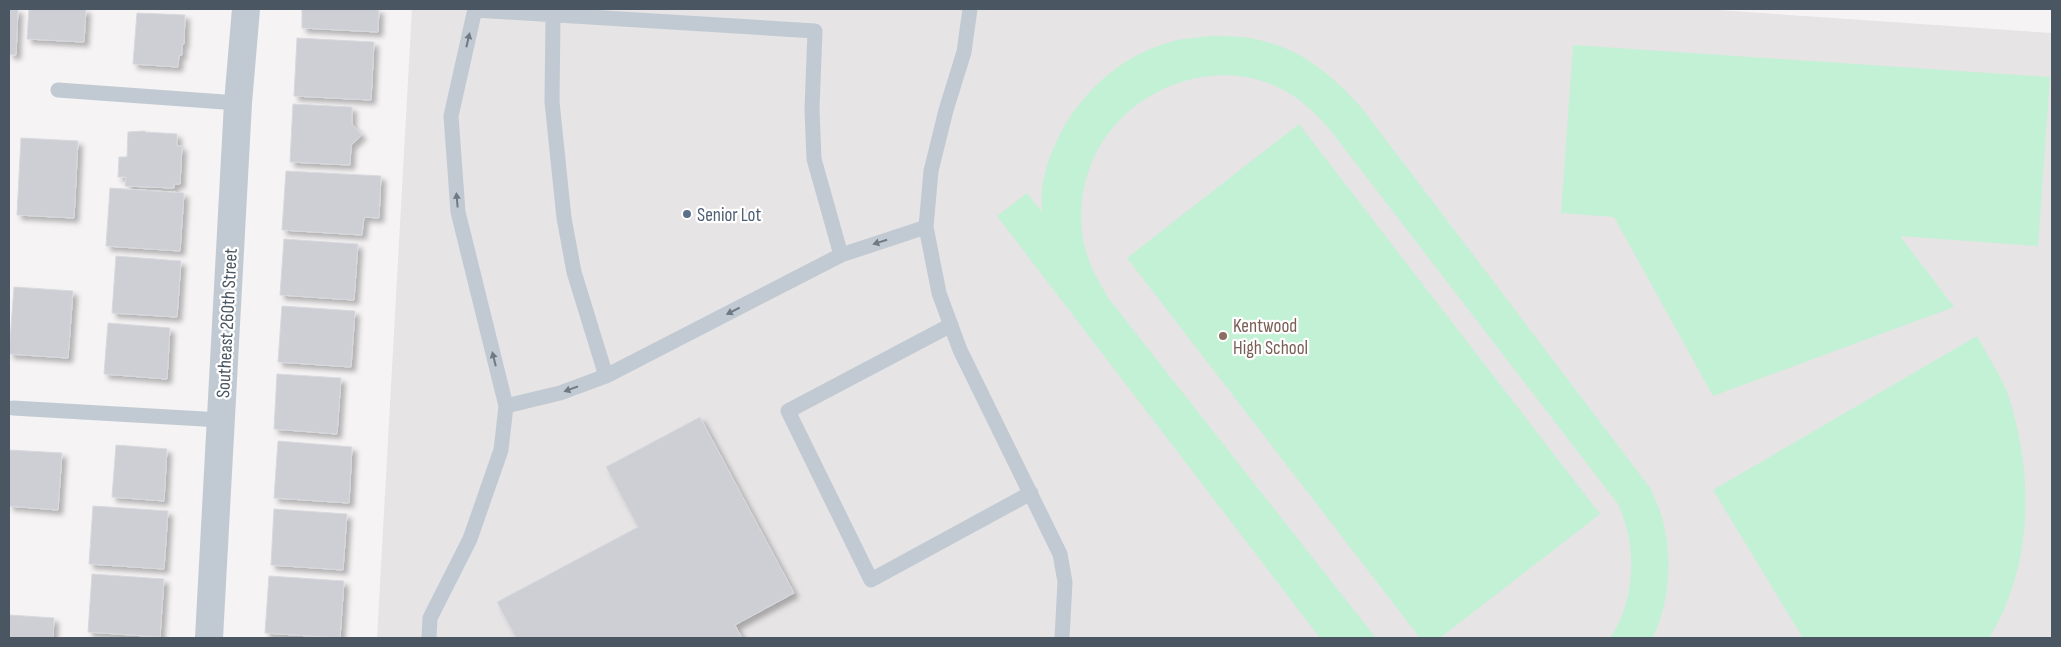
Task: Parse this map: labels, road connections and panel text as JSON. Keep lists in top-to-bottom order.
{
  "streets": {
    "street": ["Southeast 260th Street"]
  },
  "places": ["Senior Lot", "Kentwood High School"]
}
